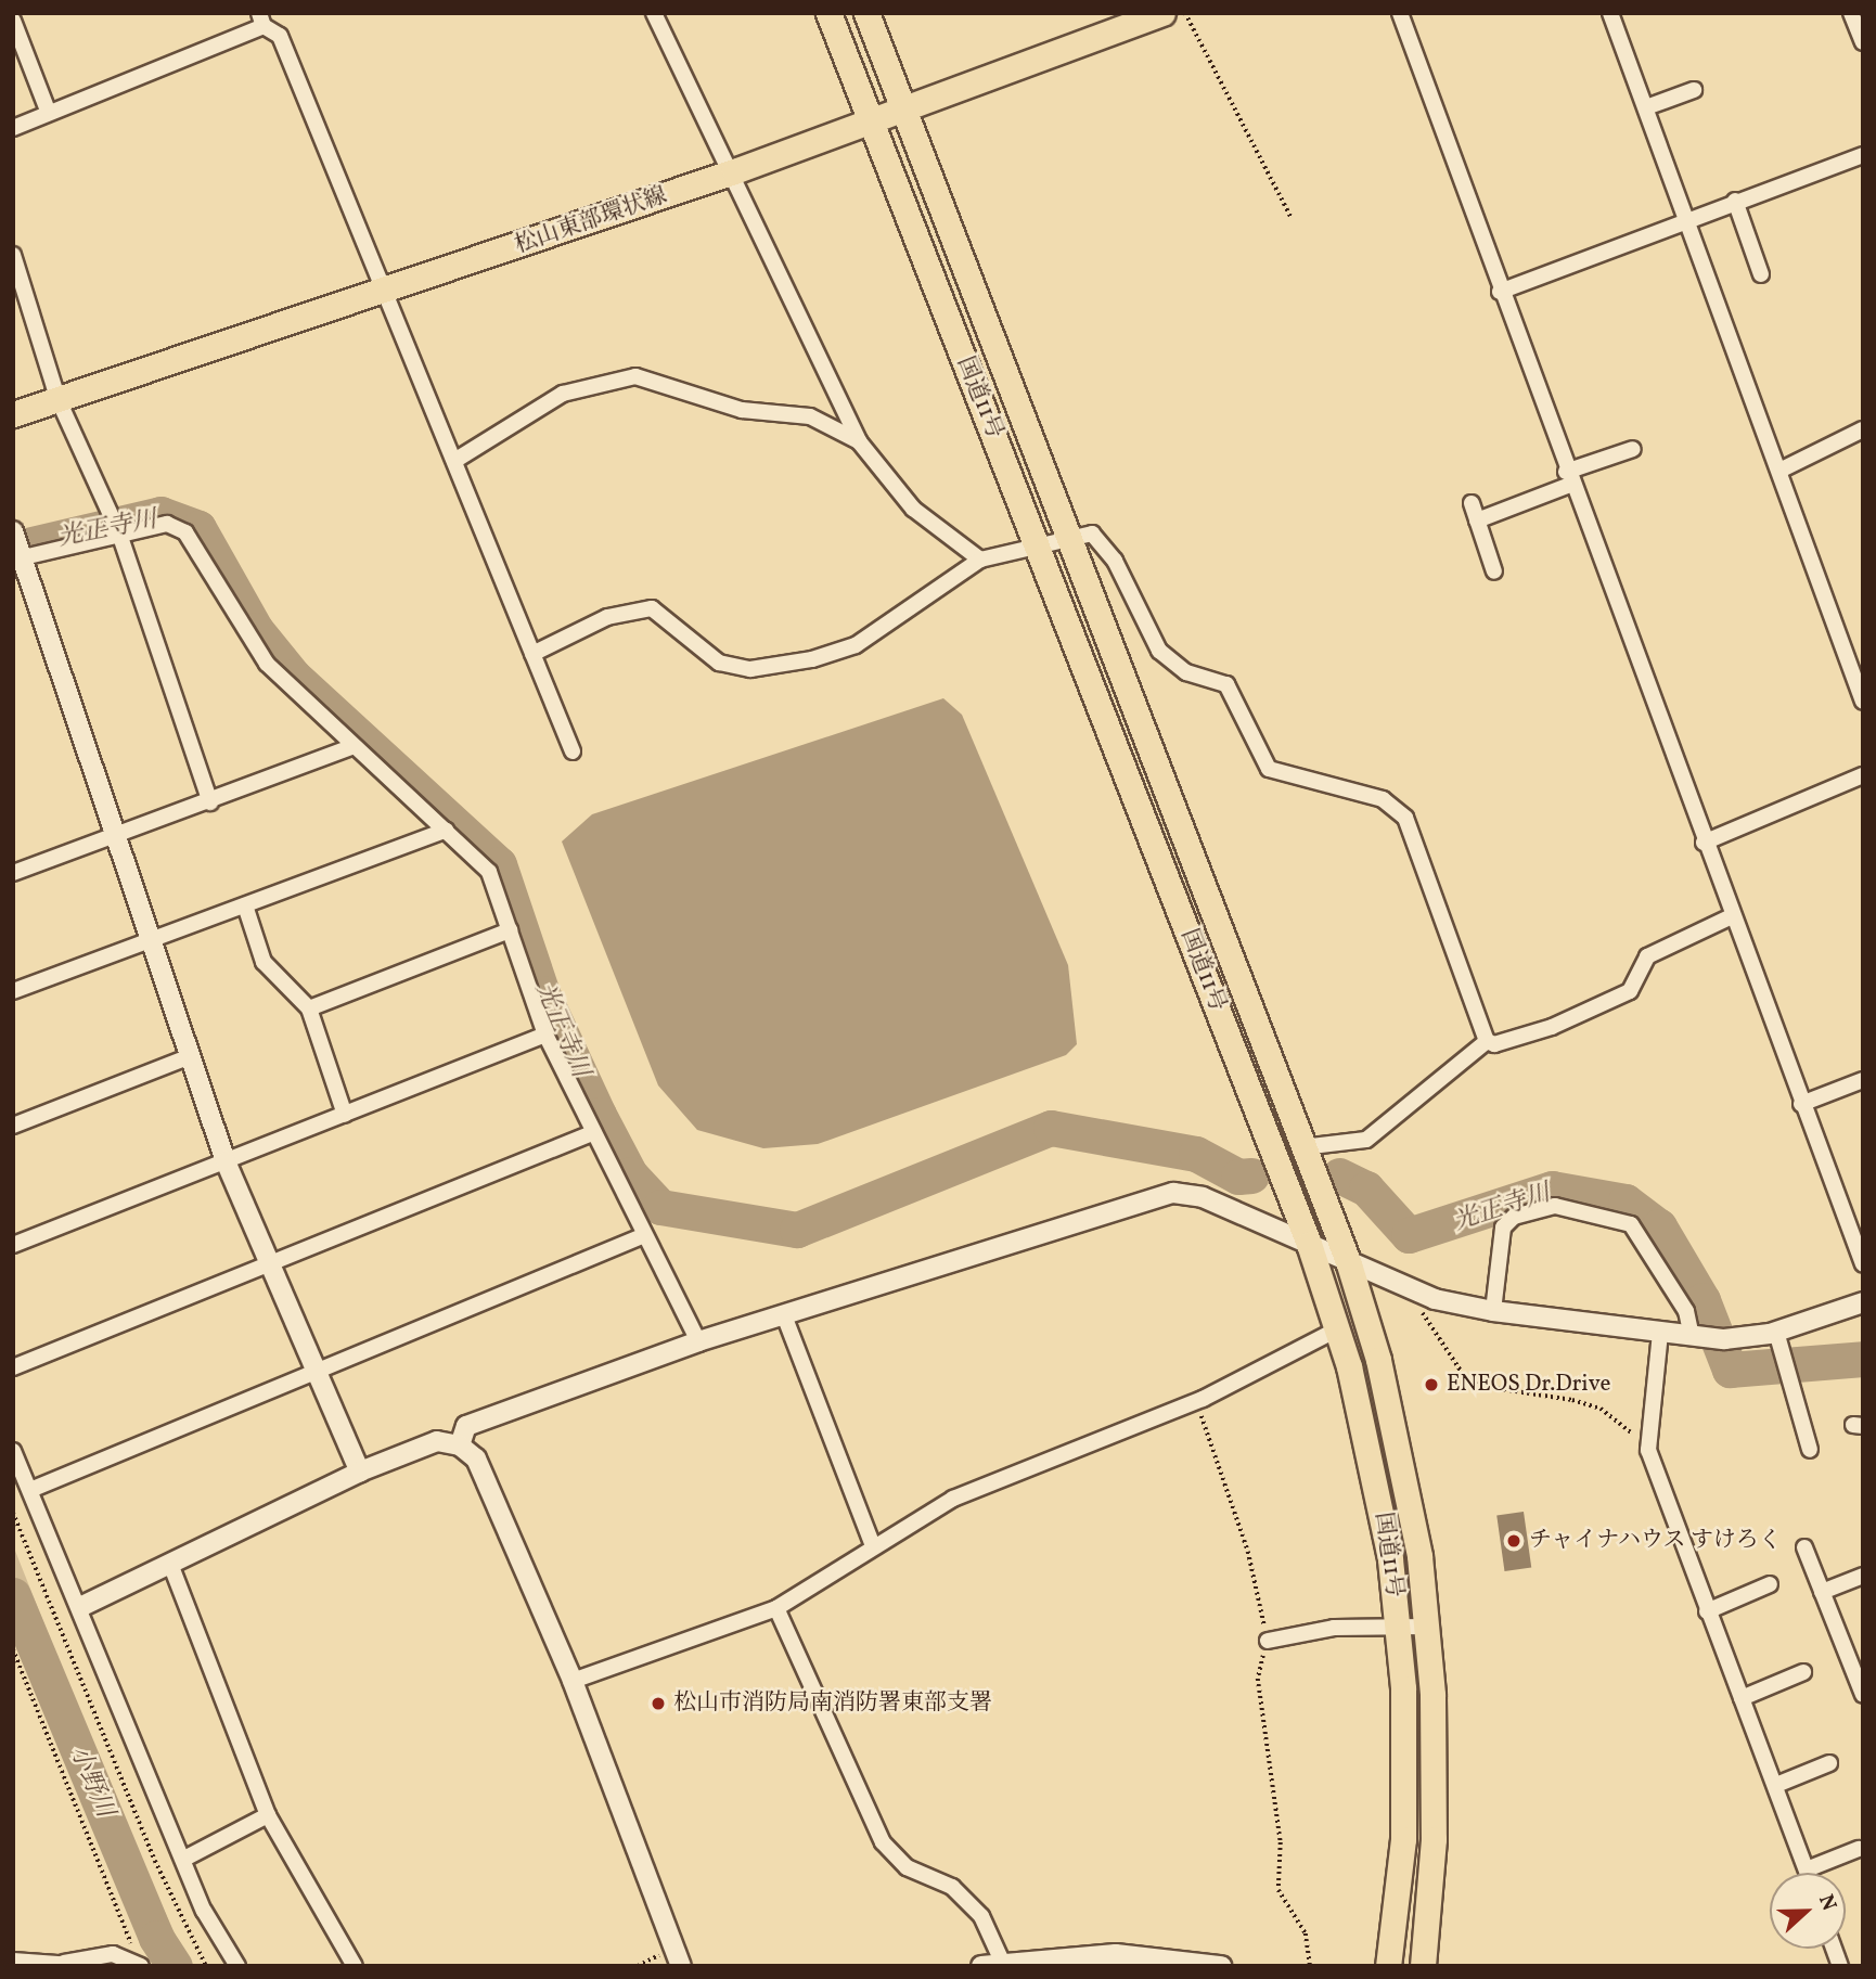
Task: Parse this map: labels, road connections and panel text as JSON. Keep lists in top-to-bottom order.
{
  "streets": {
    "main road": ["松山東部環状線", "国道11号"]
  },
  "crossings": [
    ["松山東部環状線", "国道11号"]
  ],
  "water": ["光正寺川", "小野川"],
  "places": ["ENEOS Dr.Drive", "チャイナハウス すけろく", "松山市消防局南消防署東部支署"],
  "north": "right"
}
